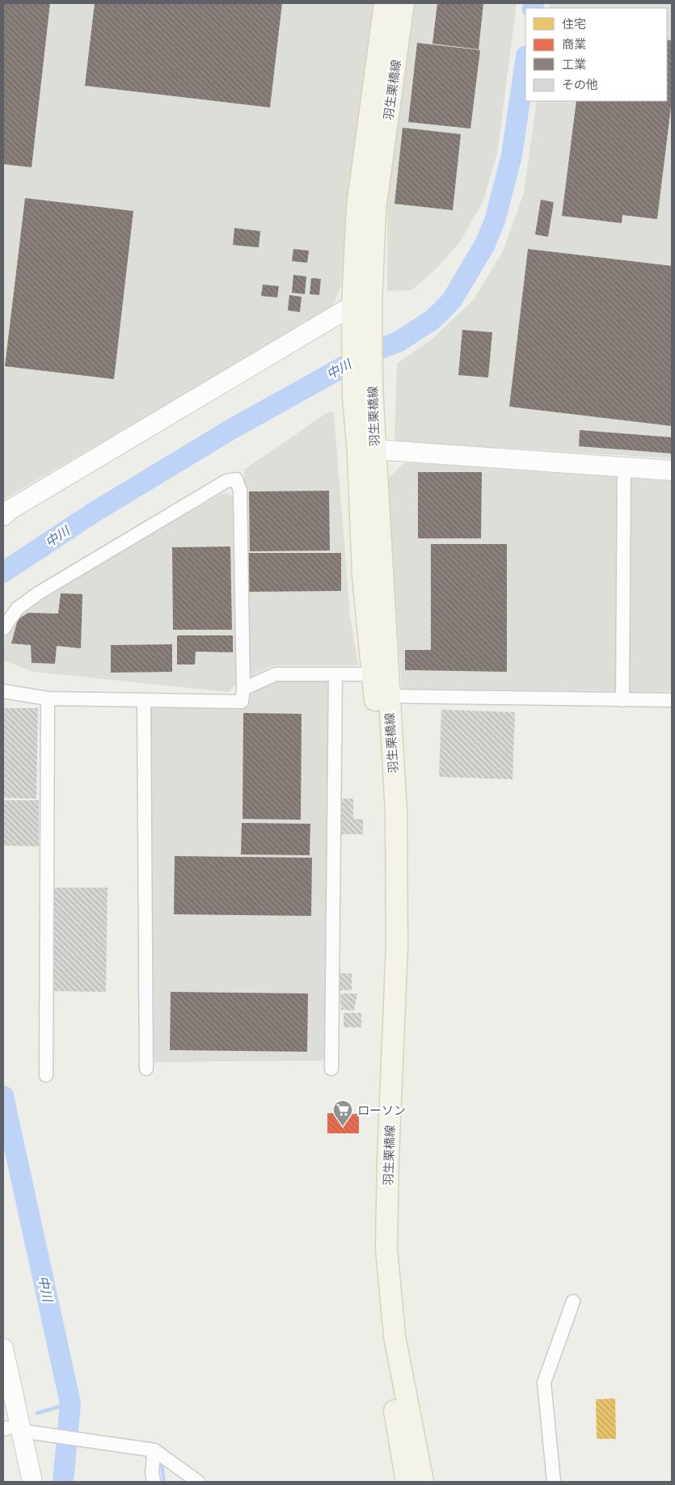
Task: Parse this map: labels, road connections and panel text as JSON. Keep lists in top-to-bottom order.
{
  "streets": {
    "main road": ["羽生栗橋線"]
  },
  "water": ["中川"],
  "places": {
    "supermarket": ["ローソン"]
  },
  "legend": [
    "住宅",
    "商業",
    "工業",
    "その他"
  ]
}
